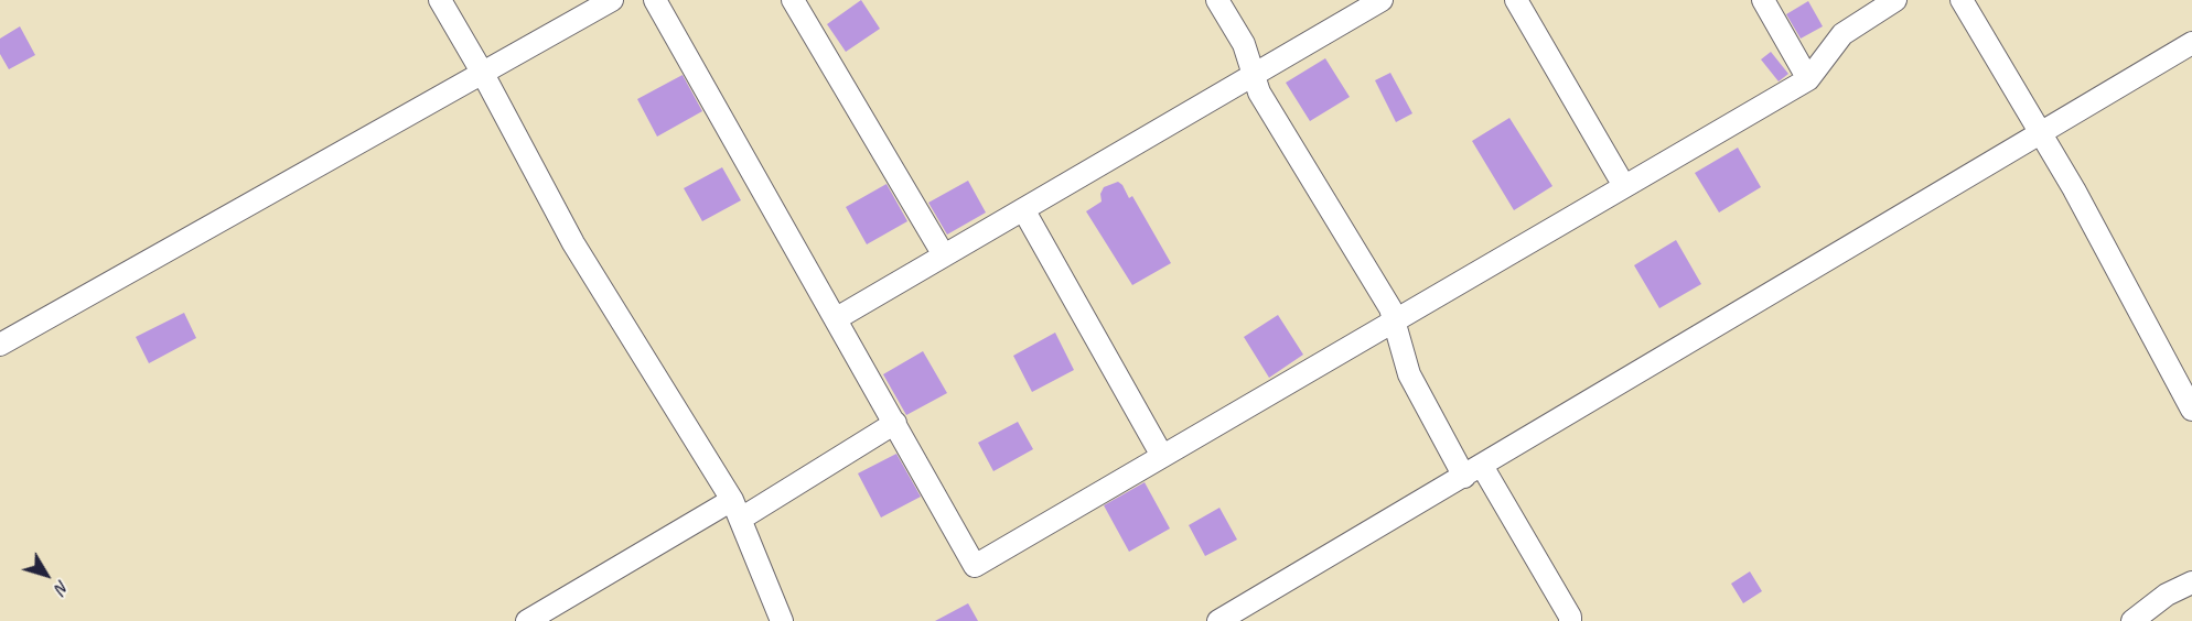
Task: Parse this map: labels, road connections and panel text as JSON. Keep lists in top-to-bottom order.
{
  "north": "bottom right"
}
